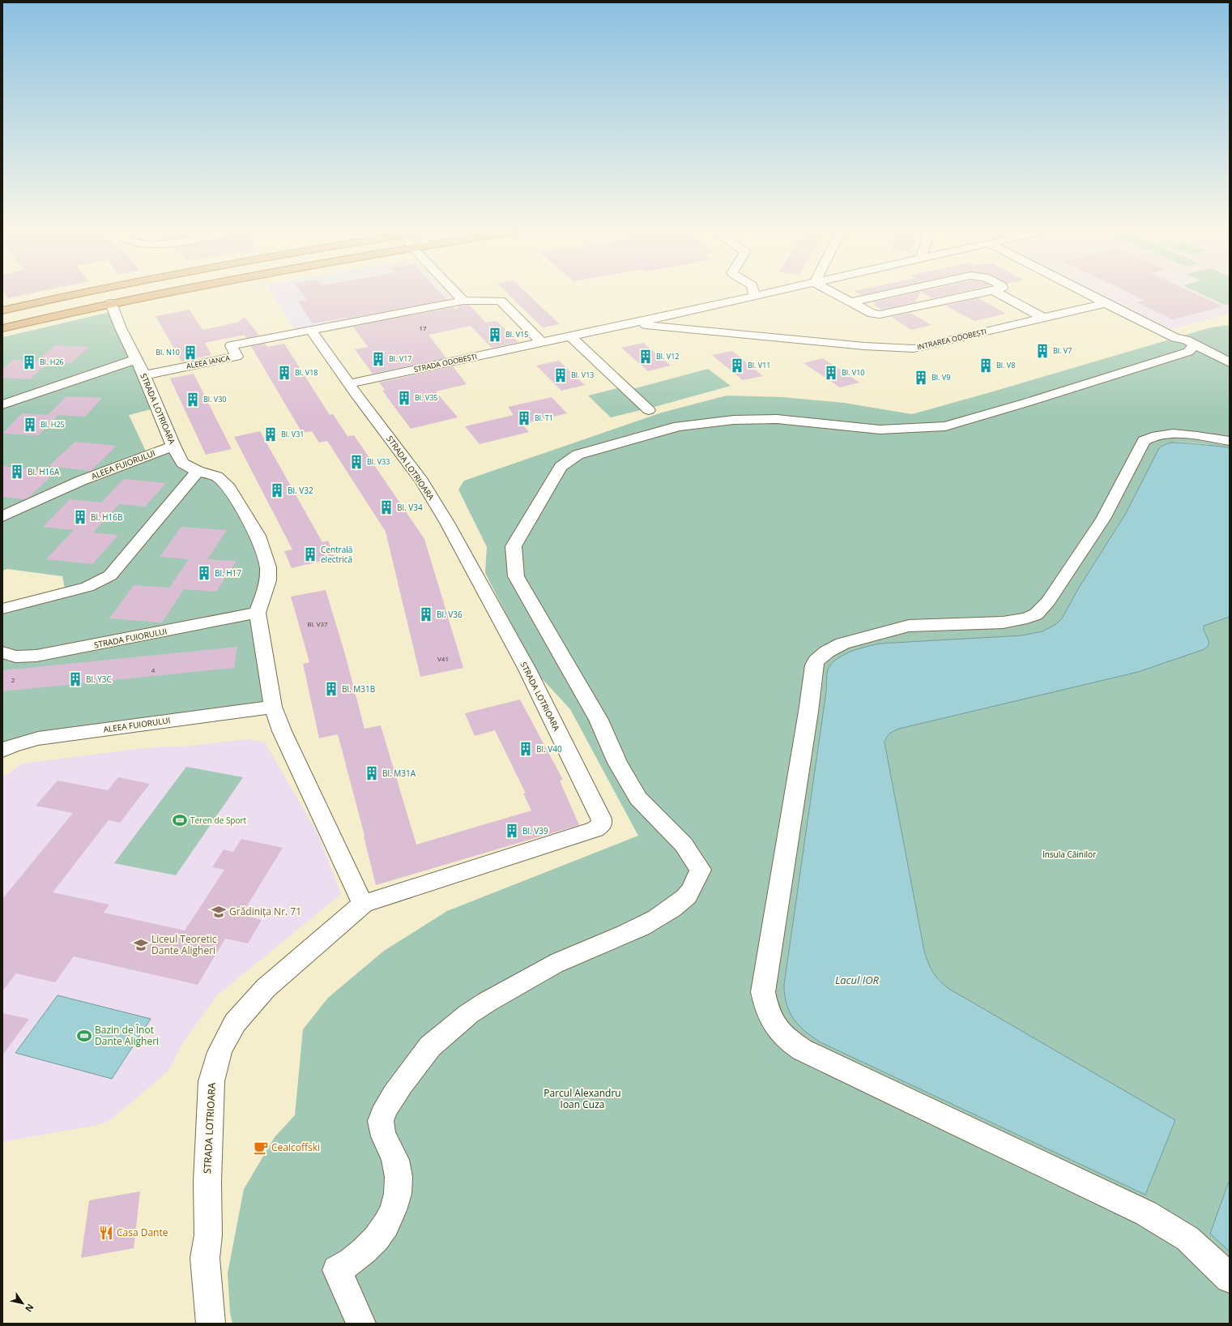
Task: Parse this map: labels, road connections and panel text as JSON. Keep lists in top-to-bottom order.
{
  "streets": {
    "street": [
      "INTRAREA ODOBEȘTI",
      "ALEEA IANCA",
      "STRADA ODOBEȘTI",
      "STRADA LOTRIOARA",
      "ALEEA FUIORULUI",
      "STRADA FUIORULUI"
    ]
  },
  "crossings": [
    ["INTRAREA ODOBEȘTI", "STRADA ODOBEȘTI"],
    ["ALEEA IANCA", "STRADA LOTRIOARA"],
    ["STRADA ODOBEȘTI", "STRADA LOTRIOARA"],
    ["STRADA LOTRIOARA", "ALEEA FUIORULUI"],
    ["STRADA LOTRIOARA", "STRADA FUIORULUI"]
  ],
  "water": ["Lacul IOR"],
  "parks": ["Insula Câinilor", "Parcul Alexandru Ioan Cuza"],
  "places": {
    "building": [
      "Bl. V15",
      "Bl. V7",
      "Bl. N10",
      "Bl. V12",
      "Bl. V17",
      "Bl. H26",
      "Bl. V11",
      "Bl. V8",
      "Bl. V18",
      "Bl. V10",
      "Bl. V13",
      "Bl. V9",
      "Bl. V35",
      "Bl. V30",
      "Bl. T1",
      "Bl. H25",
      "Bl. V31",
      "Bl. V33",
      "Bl. H16A",
      "Bl. V32",
      "Bl. V34",
      "Bl. H16B",
      "Centrală electrică",
      "Bl. H17",
      "Bl. V36",
      "Bl. Y3C",
      "Bl. M31B",
      "Bl. V40",
      "Bl. M31A",
      "Bl. V39"
    ],
    "sports": ["Teren de Sport", "Bazin de Înot Dante Aligheri"],
    "school or university": ["Grădinița Nr. 71", "Liceul Teoretic Dante Aligheri"],
    "cafe": ["Ceaicoffski"],
    "restaurant": ["Casa Dante"]
  },
  "house_numbers": [
    "17",
    "Bl. V37",
    "V41",
    "4",
    "2"
  ],
  "north": "bottom right"
}
